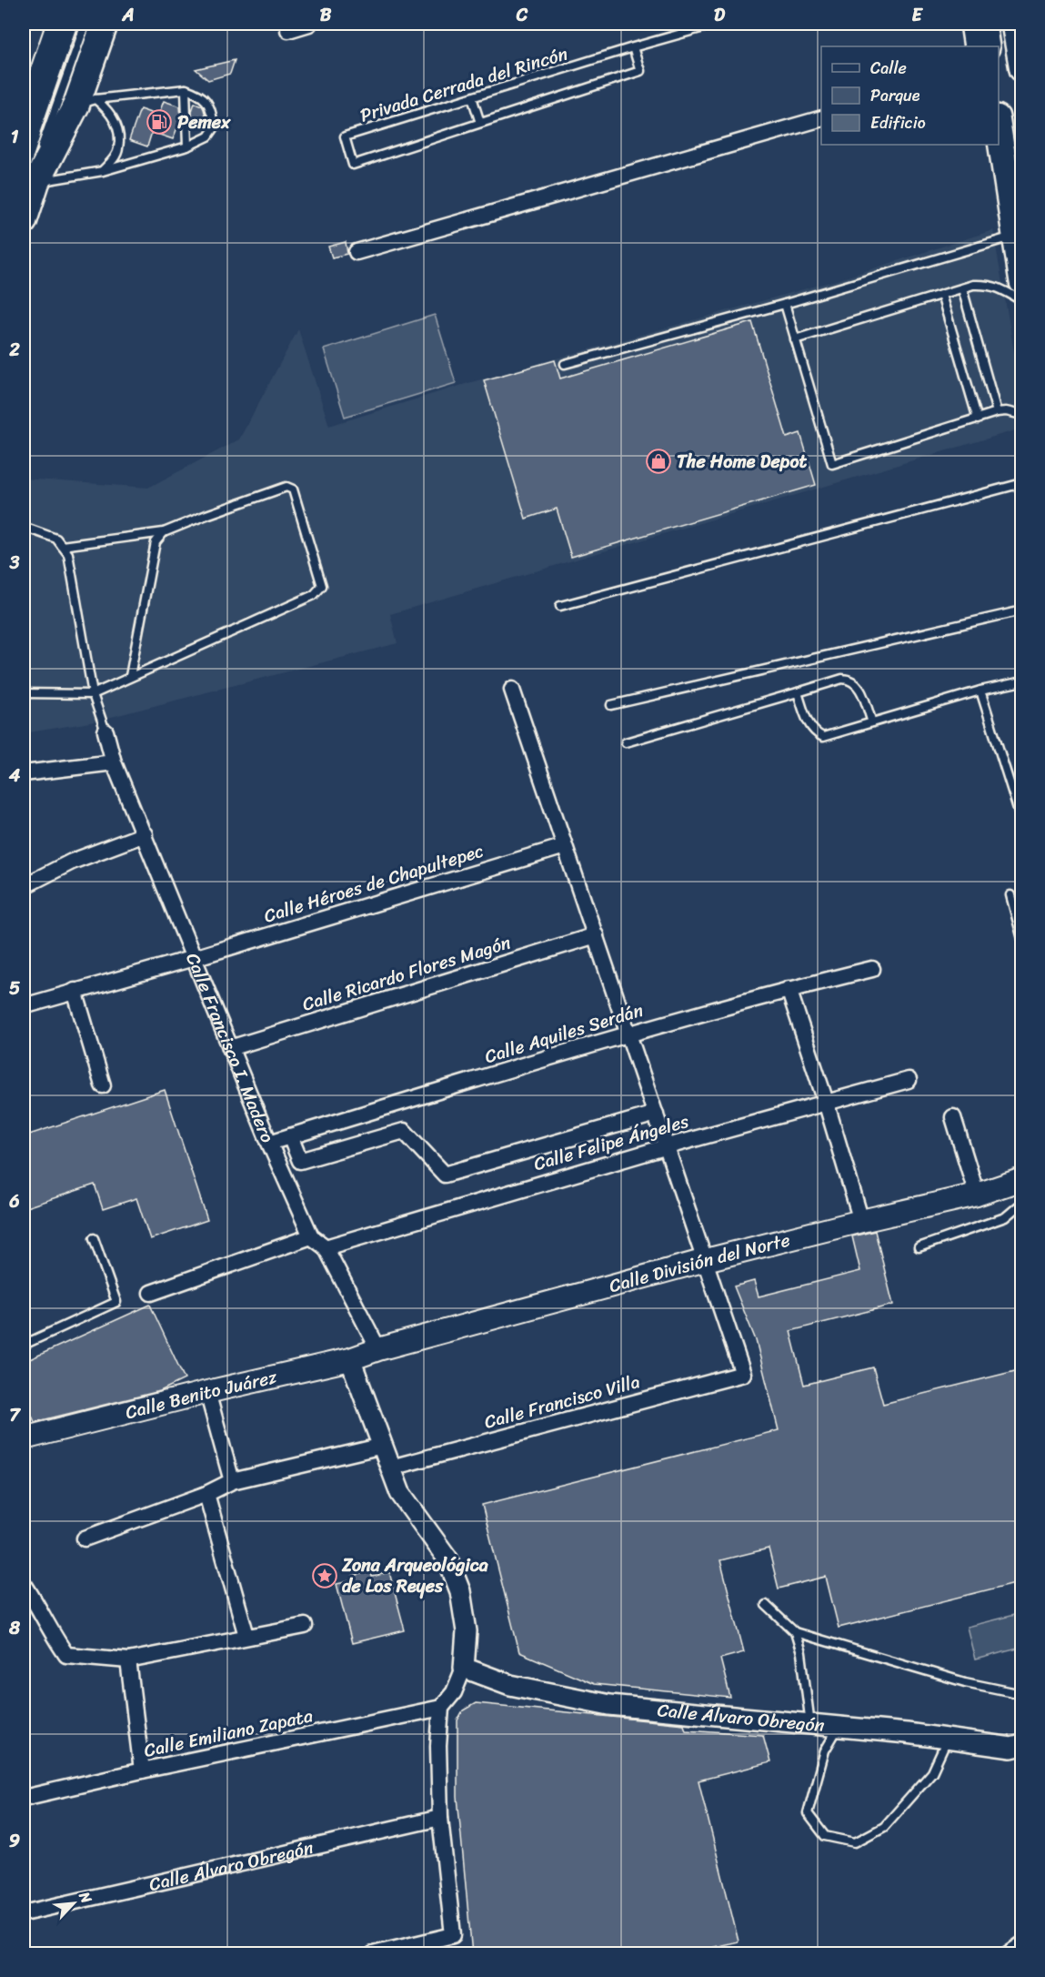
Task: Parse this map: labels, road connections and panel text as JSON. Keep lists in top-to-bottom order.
{
  "streets": {
    "main road": ["Calle División del Norte", "Calle Benito Juárez"],
    "street": [
      "Calle Héroes de Chapultepec",
      "Calle Ricardo Flores Magón",
      "Calle Aquiles Serdán",
      "Calle Francisco I. Madero",
      "Calle Felipe Ángeles",
      "Calle Francisco Villa",
      "Calle Álvaro Obregón",
      "Calle Emiliano Zapata"
    ],
    "lane": ["Privada Cerrada del Rincón"]
  },
  "crossings": [
    ["Calle Héroes de Chapultepec", "Calle Francisco I. Madero"],
    ["Calle Ricardo Flores Magón", "Calle Francisco I. Madero"],
    ["Calle Aquiles Serdán", "Calle Francisco I. Madero"],
    ["Calle Francisco I. Madero", "Calle Felipe Ángeles"],
    ["Calle Francisco I. Madero", "Calle División del Norte"],
    ["Calle Francisco I. Madero", "Calle Benito Juárez"],
    ["Calle División del Norte", "Calle Benito Juárez"],
    ["Calle División del Norte", "Calle Francisco Villa"]
  ],
  "places": {
    "fuel station": ["Pemex"],
    "shop": ["The Home Depot"],
    "place": ["Zona Arqueológica de Los Reyes"]
  },
  "legend": ["Calle", "Parque", "Edificio"],
  "north": "top right",
  "grid": {
    "columns": [
      "A",
      "B",
      "C",
      "D",
      "E"
    ],
    "rows": [
      "1",
      "2",
      "3",
      "4",
      "5",
      "6",
      "7",
      "8",
      "9"
    ]
  }
}
